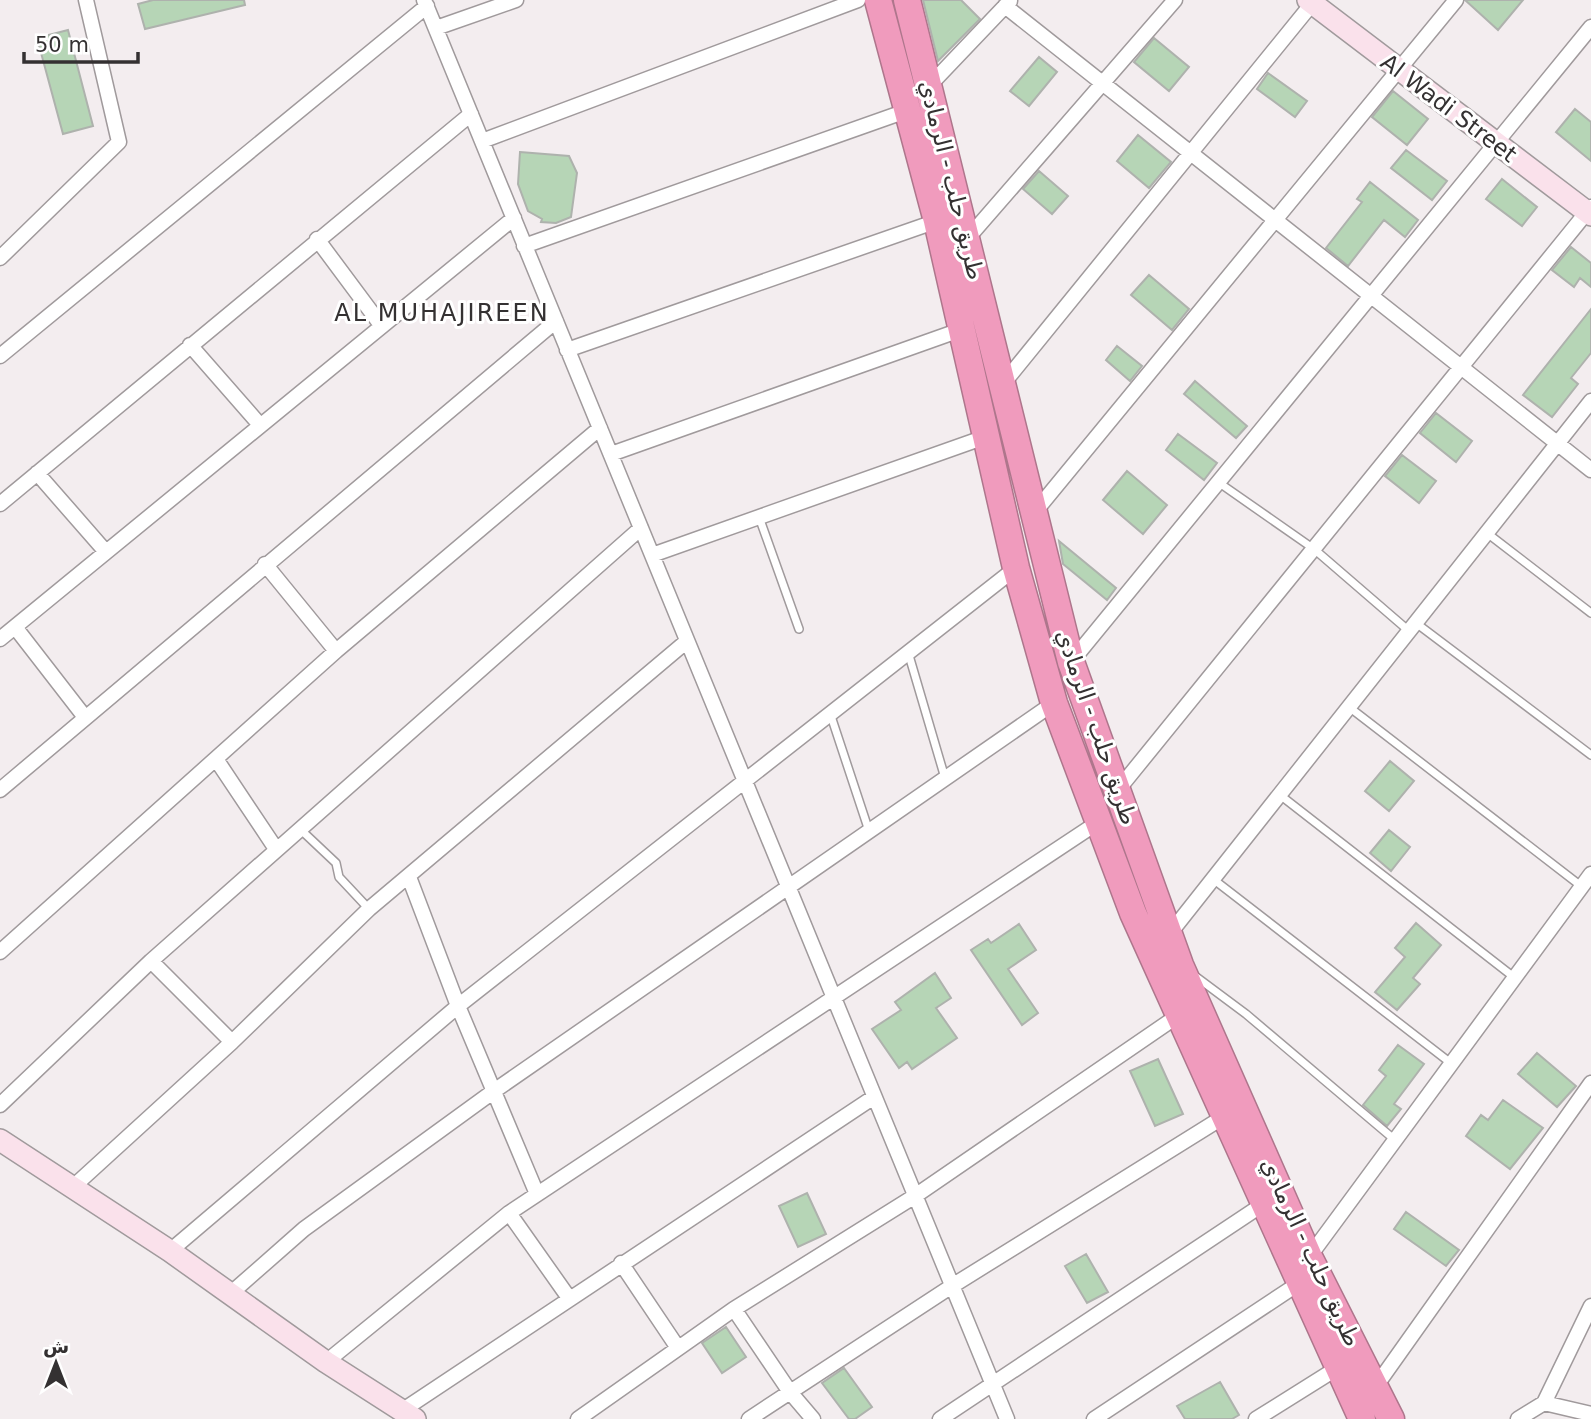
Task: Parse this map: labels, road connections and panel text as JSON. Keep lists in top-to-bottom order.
{
  "streets": {
    "highway": ["طريق حلب - الرمادي"],
    "street": ["Al Wadi Street"]
  },
  "districts": ["AL MUHAJIREEN"],
  "scale_bar": "50 m",
  "north": "top"
}
